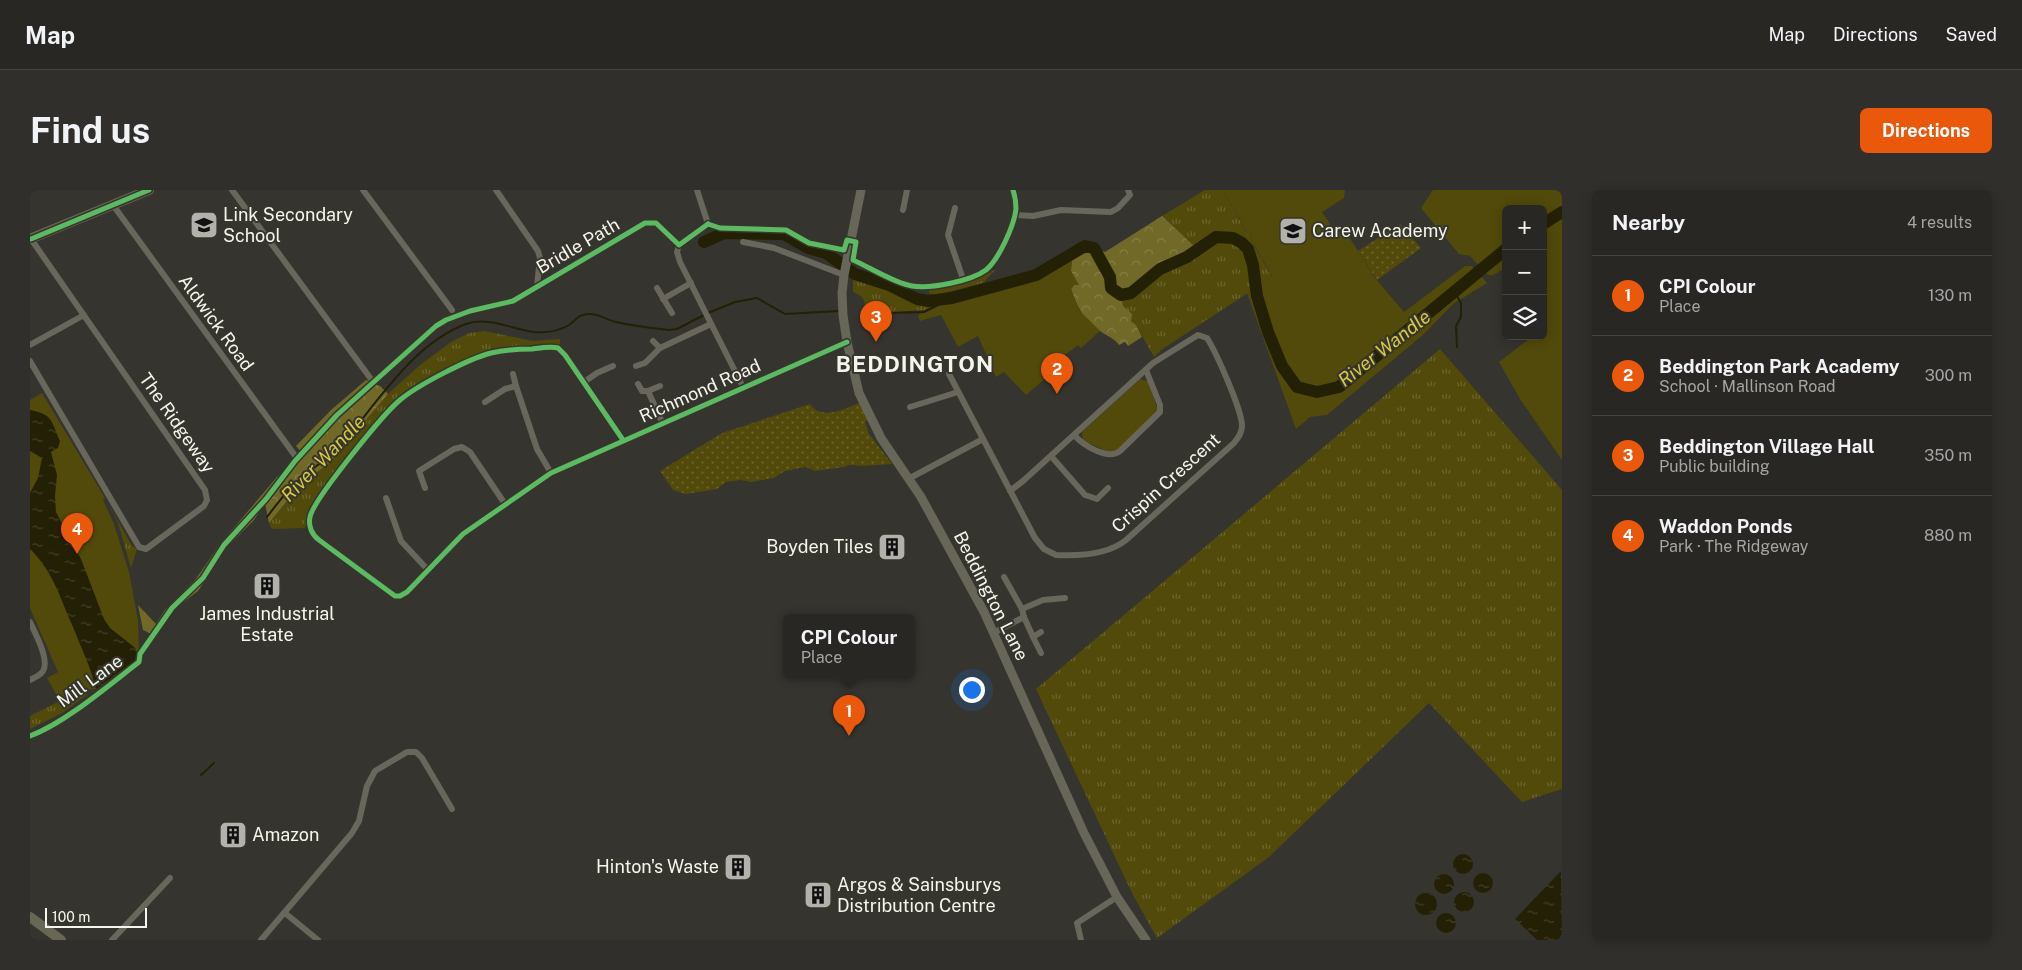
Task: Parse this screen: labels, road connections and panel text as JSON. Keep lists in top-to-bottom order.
{
  "streets": {
    "main road": ["Beddington Lane"],
    "street": [
      "Bridle Path",
      "Aldwick Road",
      "Richmond Road",
      "The Ridgeway",
      "Crispin Crescent",
      "Mill Lane"
    ]
  },
  "crossings": [
    ["Richmond Road", "Beddington Lane"]
  ],
  "districts": ["BEDDINGTON"],
  "water": ["River Wandle"],
  "places": {
    "school or university": ["Link Secondary School", "Carew Academy"],
    "building": [
      "Boyden Tiles",
      "James Industrial Estate",
      "Amazon",
      "Hinton's Waste",
      "Argos & Sainsburys Distribution Centre"
    ]
  },
  "scale_bar": "100 m",
  "page": {
    "header": "Map",
    "nav": ["Map", "Directions", "Saved"],
    "buttons": "Directions",
    "title": "Find us",
    "heading": ["Nearby", "4 results"],
    "map_buttons": ["+", "−"],
    "list": [
      {
        "mark": "1",
        "name": "CPI Colour",
        "note": "Place",
        "value": "130 m"
      },
      {
        "mark": "2",
        "name": "Beddington Park Academy",
        "note": "School · Mallinson Road",
        "value": "300 m"
      },
      {
        "mark": "3",
        "name": "Beddington Village Hall",
        "note": "Public building",
        "value": "350 m"
      },
      {
        "mark": "4",
        "name": "Waddon Ponds",
        "note": "Park · The Ridgeway",
        "value": "880 m"
      }
    ],
    "pins": [
      "3",
      "2",
      "4",
      "1"
    ],
    "popup": ["CPI Colour", "Place"],
    "scale": "100 m"
  }
}
